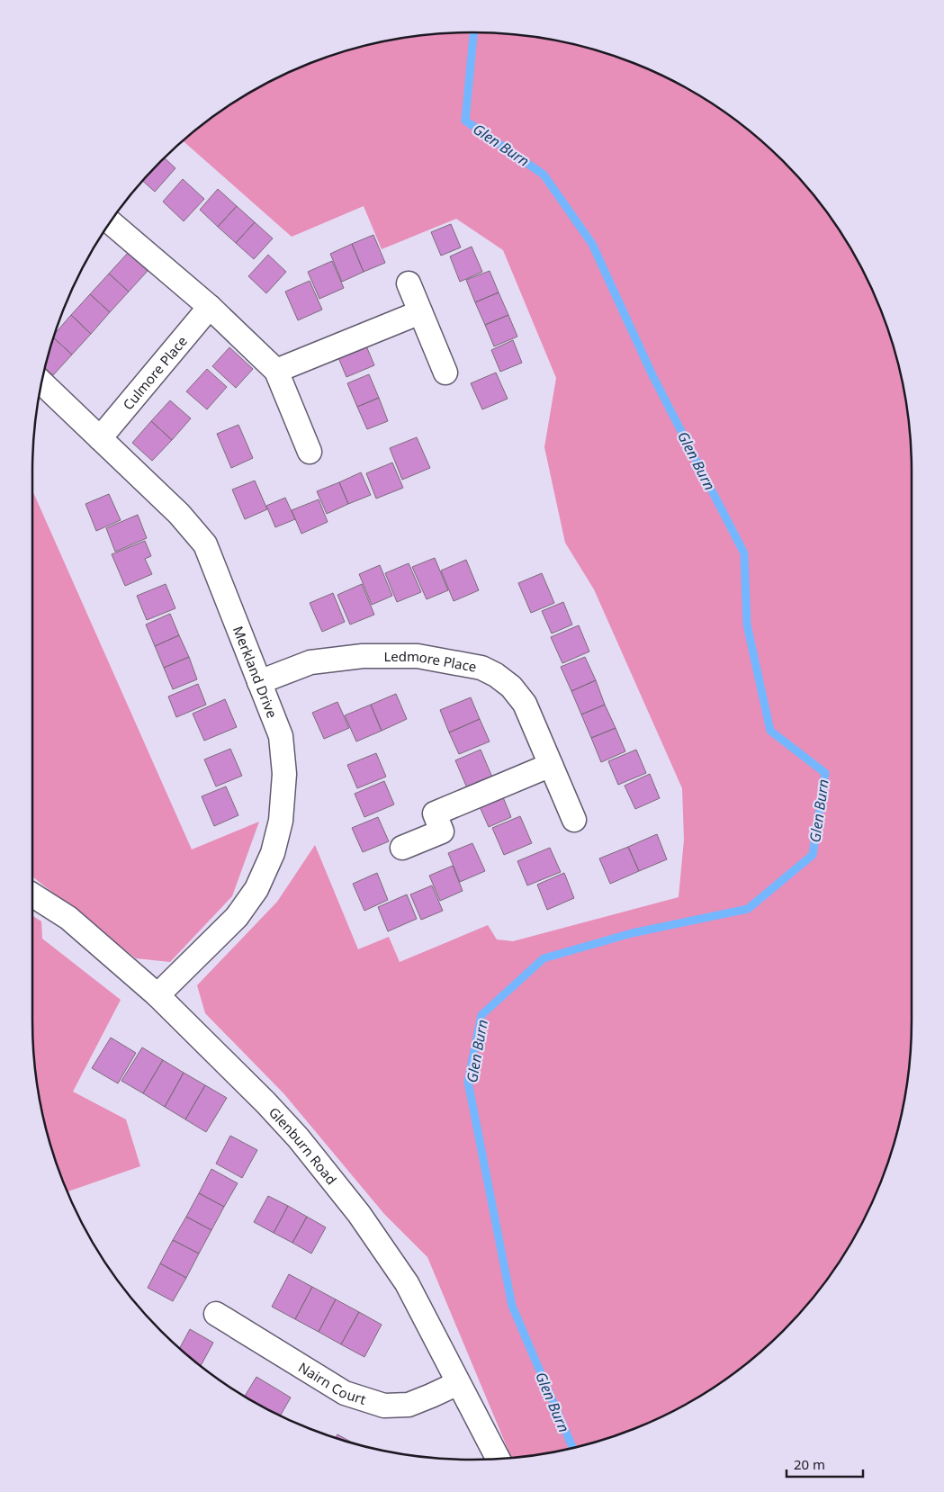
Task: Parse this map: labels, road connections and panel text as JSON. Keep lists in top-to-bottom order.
{
  "streets": {
    "street": [
      "Culmore Place",
      "Ledmore Place",
      "Merkland Drive",
      "Glenburn Road",
      "Nairn Court"
    ]
  },
  "crossings": [
    ["Culmore Place", "Merkland Drive"],
    ["Ledmore Place", "Merkland Drive"],
    ["Merkland Drive", "Glenburn Road"],
    ["Glenburn Road", "Nairn Court"]
  ],
  "water": ["Glen Burn"],
  "scale_bar": "20 m"
}
